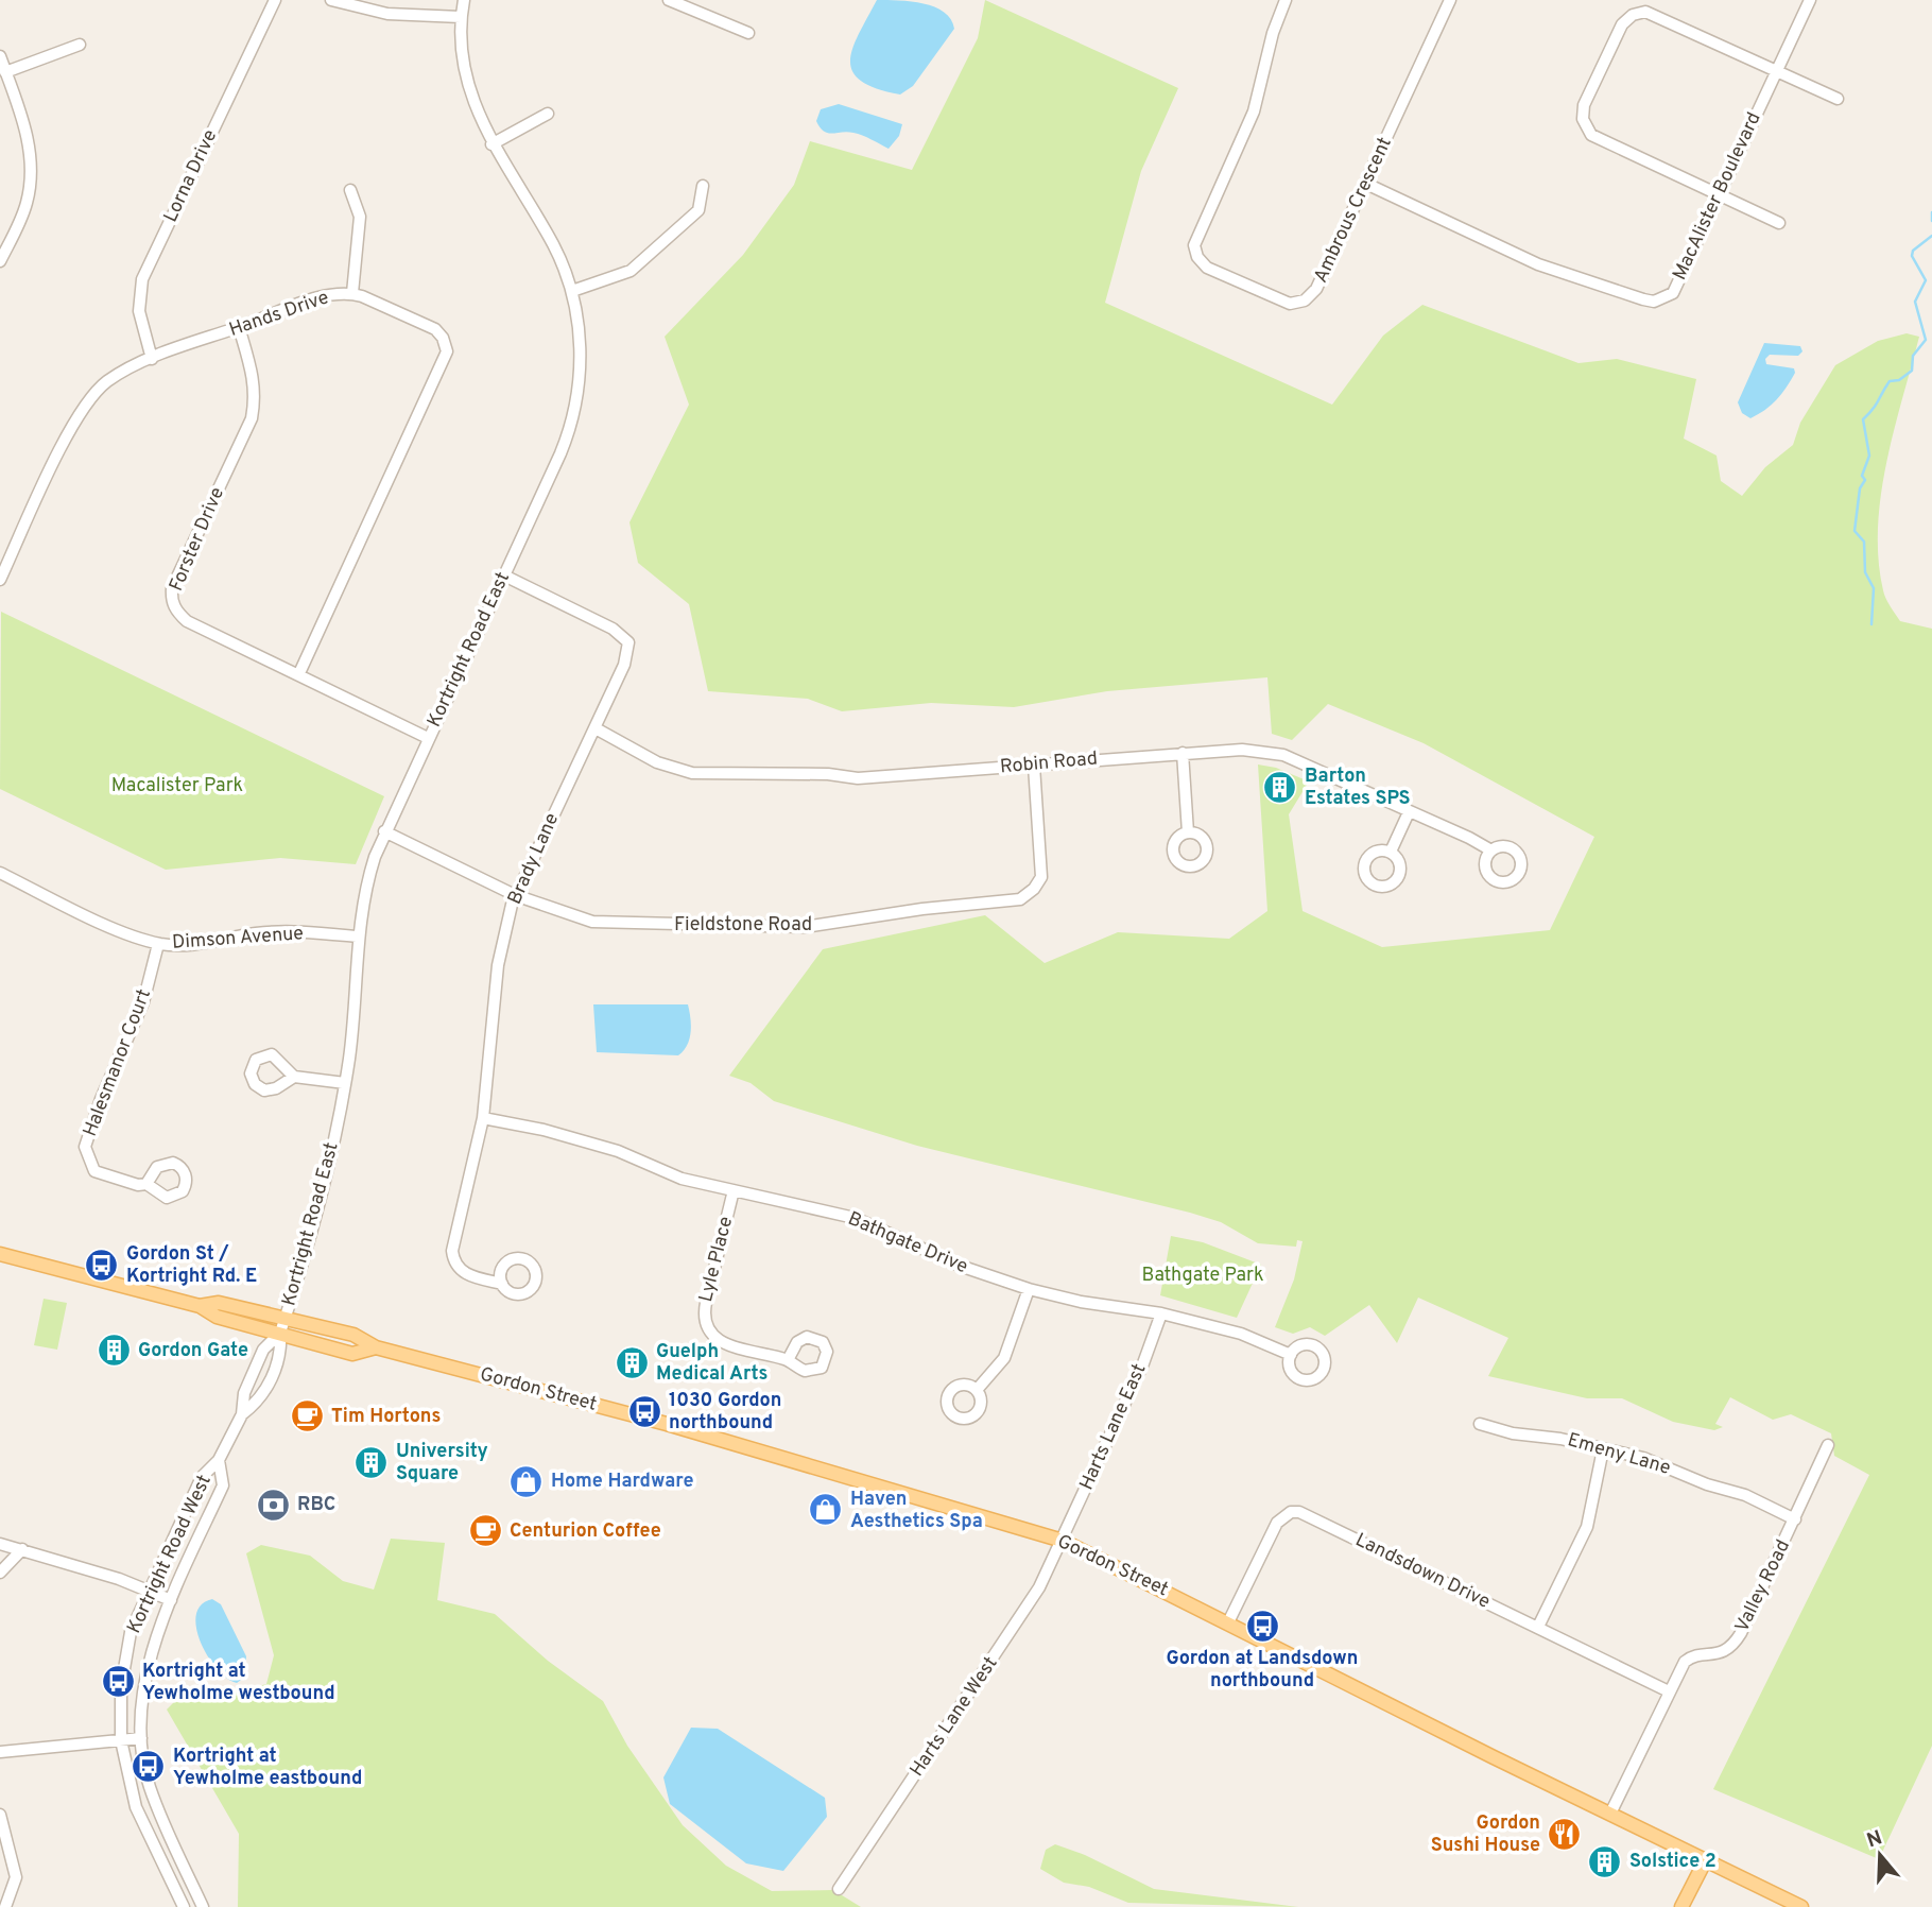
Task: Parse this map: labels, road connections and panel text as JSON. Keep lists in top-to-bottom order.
{
  "streets": {
    "main road": ["Gordon Street"],
    "street": [
      "Lorna Drive",
      "MacAlister Boulevard",
      "Ambrous Crescent",
      "Hands Drive",
      "Forster Drive",
      "Kortright Road East",
      "Robin Road",
      "Brady Lane",
      "Fieldstone Road",
      "Dimson Avenue",
      "Halesmanor Court",
      "Bathgate Drive",
      "Lyle Place",
      "Harts Lane East",
      "Emeny Lane",
      "Kortright Road West",
      "Landsdown Drive",
      "Valley Road",
      "Harts Lane West"
    ]
  },
  "crossings": [
    ["Lorna Drive", "Hands Drive"],
    ["MacAlister Boulevard", "Ambrous Crescent"],
    ["Hands Drive", "Forster Drive"],
    ["Forster Drive", "Kortright Road East"],
    ["Kortright Road East", "Brady Lane"],
    ["Kortright Road East", "Fieldstone Road"],
    ["Kortright Road East", "Dimson Avenue"],
    ["Kortright Road East", "Gordon Street"],
    ["Kortright Road East", "Kortright Road West"],
    ["Robin Road", "Brady Lane"],
    ["Robin Road", "Fieldstone Road"],
    ["Brady Lane", "Fieldstone Road"],
    ["Brady Lane", "Bathgate Drive"],
    ["Dimson Avenue", "Halesmanor Court"],
    ["Bathgate Drive", "Lyle Place"],
    ["Bathgate Drive", "Harts Lane East"],
    ["Gordon Street", "Harts Lane East"],
    ["Gordon Street", "Kortright Road West"],
    ["Gordon Street", "Landsdown Drive"],
    ["Gordon Street", "Valley Road"],
    ["Gordon Street", "Harts Lane West"],
    ["Harts Lane East", "Harts Lane West"],
    ["Emeny Lane", "Valley Road"],
    ["Landsdown Drive", "Valley Road"]
  ],
  "parks": ["Macalister Park", "Bathgate Park"],
  "places": {
    "building": [
      "Barton Estates SPS",
      "Gordon Gate",
      "Guelph Medical Arts",
      "University Square",
      "Solstice 2"
    ],
    "bus stop": [
      "Gordon St / Kortright Rd. E",
      "1030 Gordon northbound",
      "Gordon at Landsdown northbound",
      "Kortright at Yewholme westbound",
      "Kortright at Yewholme eastbound"
    ],
    "cafe": ["Tim Hortons", "Centurion Coffee"],
    "shop": ["Home Hardware", "Haven Aesthetics Spa"],
    "bank": ["RBC"],
    "restaurant": ["Gordon Sushi House"]
  },
  "north": "top"
}
